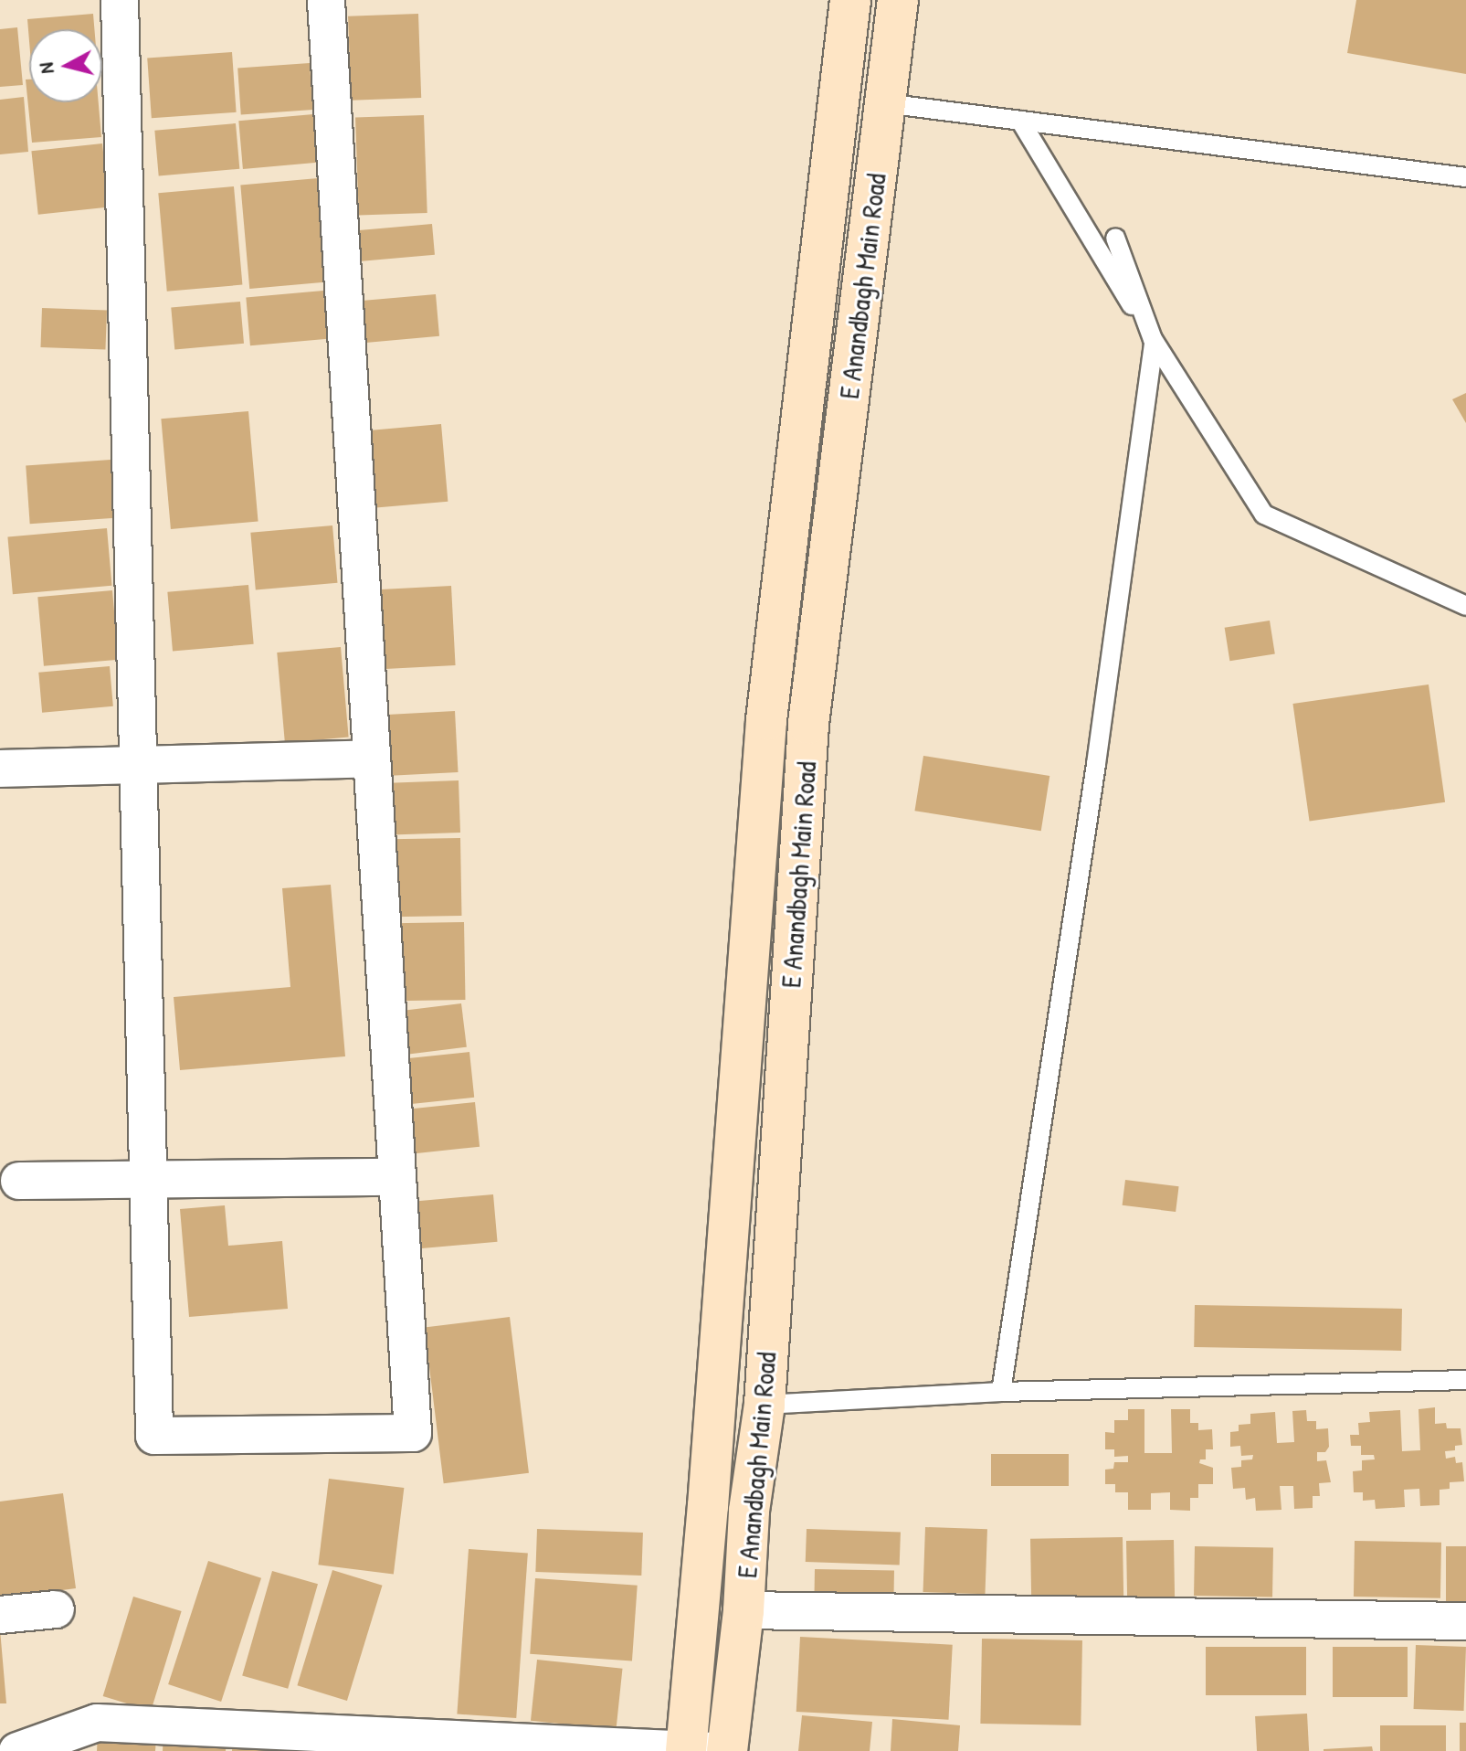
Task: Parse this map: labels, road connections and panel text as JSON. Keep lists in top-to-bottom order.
{
  "streets": {
    "street": ["E Anandbagh Main Road"]
  },
  "north": "left"
}
